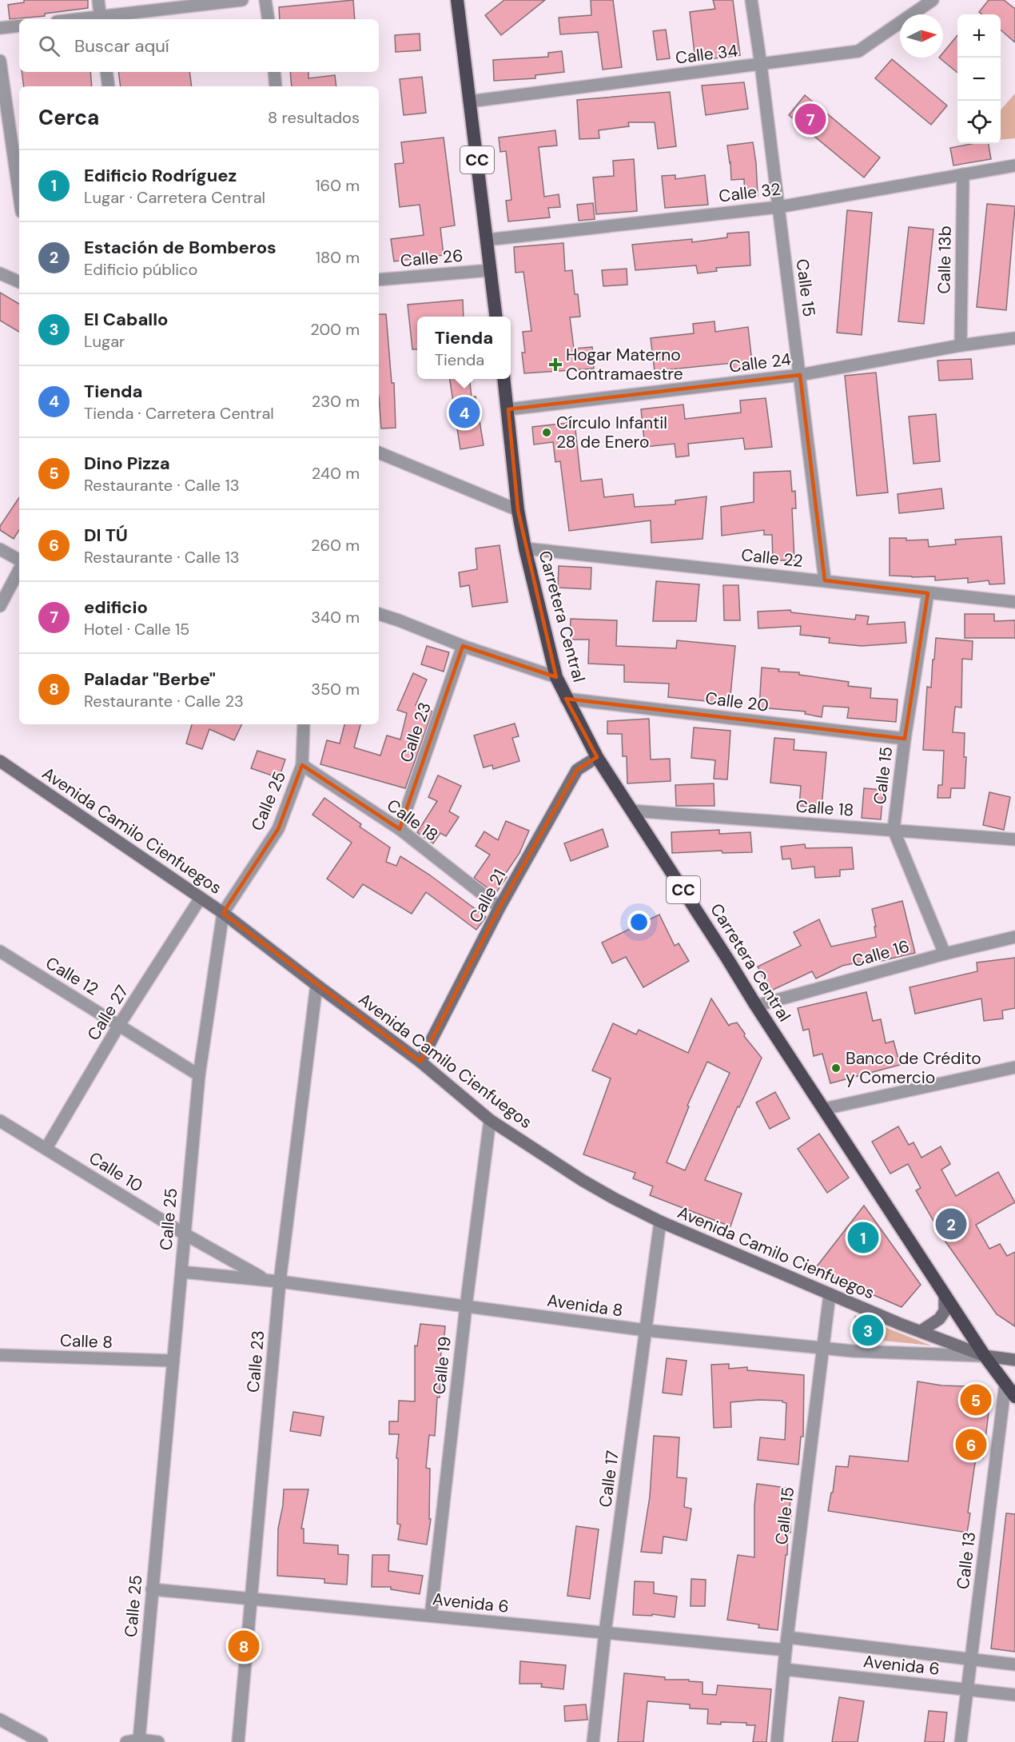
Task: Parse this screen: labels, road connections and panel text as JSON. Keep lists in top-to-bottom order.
{
  "streets": {
    "highway": ["CC", "Carretera Central"],
    "main road": ["Avenida Camilo Cienfuegos", "Calle 21"],
    "street": [
      "Calle 34",
      "Calle 32",
      "Calle 26",
      "Calle 13b",
      "Calle 15",
      "Calle 24",
      "Calle 22",
      "Calle 20",
      "Calle 23",
      "Calle 25",
      "Calle 18",
      "Calle 16",
      "Calle 12",
      "Calle 27",
      "Calle 10",
      "Avenida 8",
      "Calle 8",
      "Calle 19",
      "Calle 17",
      "Calle 13",
      "Avenida 6"
    ]
  },
  "crossings": [
    ["Calle 34", "CC"],
    ["Calle 34", "Calle 15"],
    ["CC", "Calle 32"],
    ["CC", "Calle 26"],
    ["Calle 32", "Calle 13b"],
    ["Calle 32", "Calle 15"],
    ["Calle 13b", "Calle 24"],
    ["Calle 15", "Calle 24"],
    ["Calle 15", "Calle 22"],
    ["Calle 15", "Calle 20"],
    ["Calle 15", "Calle 18"],
    ["Calle 15", "Avenida Camilo Cienfuegos"],
    ["Calle 15", "Calle 16"],
    ["Calle 15", "Avenida 8"],
    ["Calle 15", "Avenida 6"],
    ["Calle 24", "Carretera Central"],
    ["Calle 22", "Carretera Central"],
    ["Carretera Central", "Calle 20"],
    ["Carretera Central", "Calle 18"],
    ["Carretera Central", "Avenida Camilo Cienfuegos"],
    ["Carretera Central", "Calle 21"],
    ["Carretera Central", "Calle 16"],
    ["Carretera Central", "Avenida 8"],
    ["Carretera Central", "Calle 13"],
    ["Calle 23", "Calle 18"],
    ["Calle 23", "Avenida Camilo Cienfuegos"],
    ["Calle 23", "Avenida 8"],
    ["Calle 23", "Avenida 6"],
    ["Calle 25", "Calle 18"],
    ["Calle 25", "Avenida Camilo Cienfuegos"],
    ["Calle 25", "Calle 12"],
    ["Calle 25", "Calle 10"],
    ["Calle 25", "Avenida 8"],
    ["Calle 25", "Calle 8"],
    ["Calle 25", "Avenida 6"],
    ["Calle 18", "Calle 21"],
    ["Avenida Camilo Cienfuegos", "Calle 21"],
    ["Avenida Camilo Cienfuegos", "Calle 27"],
    ["Avenida Camilo Cienfuegos", "Avenida 8"],
    ["Avenida Camilo Cienfuegos", "Calle 19"],
    ["Avenida Camilo Cienfuegos", "Calle 17"],
    ["Calle 12", "Calle 27"],
    ["Calle 27", "Calle 10"],
    ["Calle 10", "Avenida 8"],
    ["Avenida 8", "Calle 19"],
    ["Avenida 8", "Calle 17"],
    ["Calle 19", "Avenida 6"],
    ["Calle 17", "Avenida 6"],
    ["Calle 13", "Avenida 6"]
  ],
  "places": {
    "health": ["Hogar Materno Contramaestre"],
    "other": ["Círculo Infantil 28 de Enero", "Banco de Crédito y Comercio"]
  },
  "north": "right",
  "page": {
    "map_buttons": ["+", "−"],
    "search": "Buscar aquí",
    "heading": ["Cerca", "8 resultados"],
    "pins": [
      "7",
      "4",
      "2",
      "1",
      "3",
      "5",
      "6",
      "8"
    ],
    "list": [
      {
        "mark": "1",
        "name": "Edificio Rodríguez",
        "note": "Lugar · Carretera Central",
        "value": "160 m"
      },
      {
        "mark": "2",
        "name": "Estación de Bomberos",
        "note": "Edificio público",
        "value": "180 m"
      },
      {
        "mark": "3",
        "name": "El Caballo",
        "note": "Lugar",
        "value": "200 m"
      },
      {
        "mark": "4",
        "name": "Tienda",
        "note": "Tienda · Carretera Central",
        "value": "230 m"
      },
      {
        "mark": "5",
        "name": "Dino Pizza",
        "note": "Restaurante · Calle 13",
        "value": "240 m"
      },
      {
        "mark": "6",
        "name": "DI TÚ",
        "note": "Restaurante · Calle 13",
        "value": "260 m"
      },
      {
        "mark": "7",
        "name": "edificio",
        "note": "Hotel · Calle 15",
        "value": "340 m"
      },
      {
        "mark": "8",
        "name": "Paladar \"Berbe\"",
        "note": "Restaurante · Calle 23",
        "value": "350 m"
      }
    ],
    "popup": ["Tienda", "Tienda"]
  }
}
